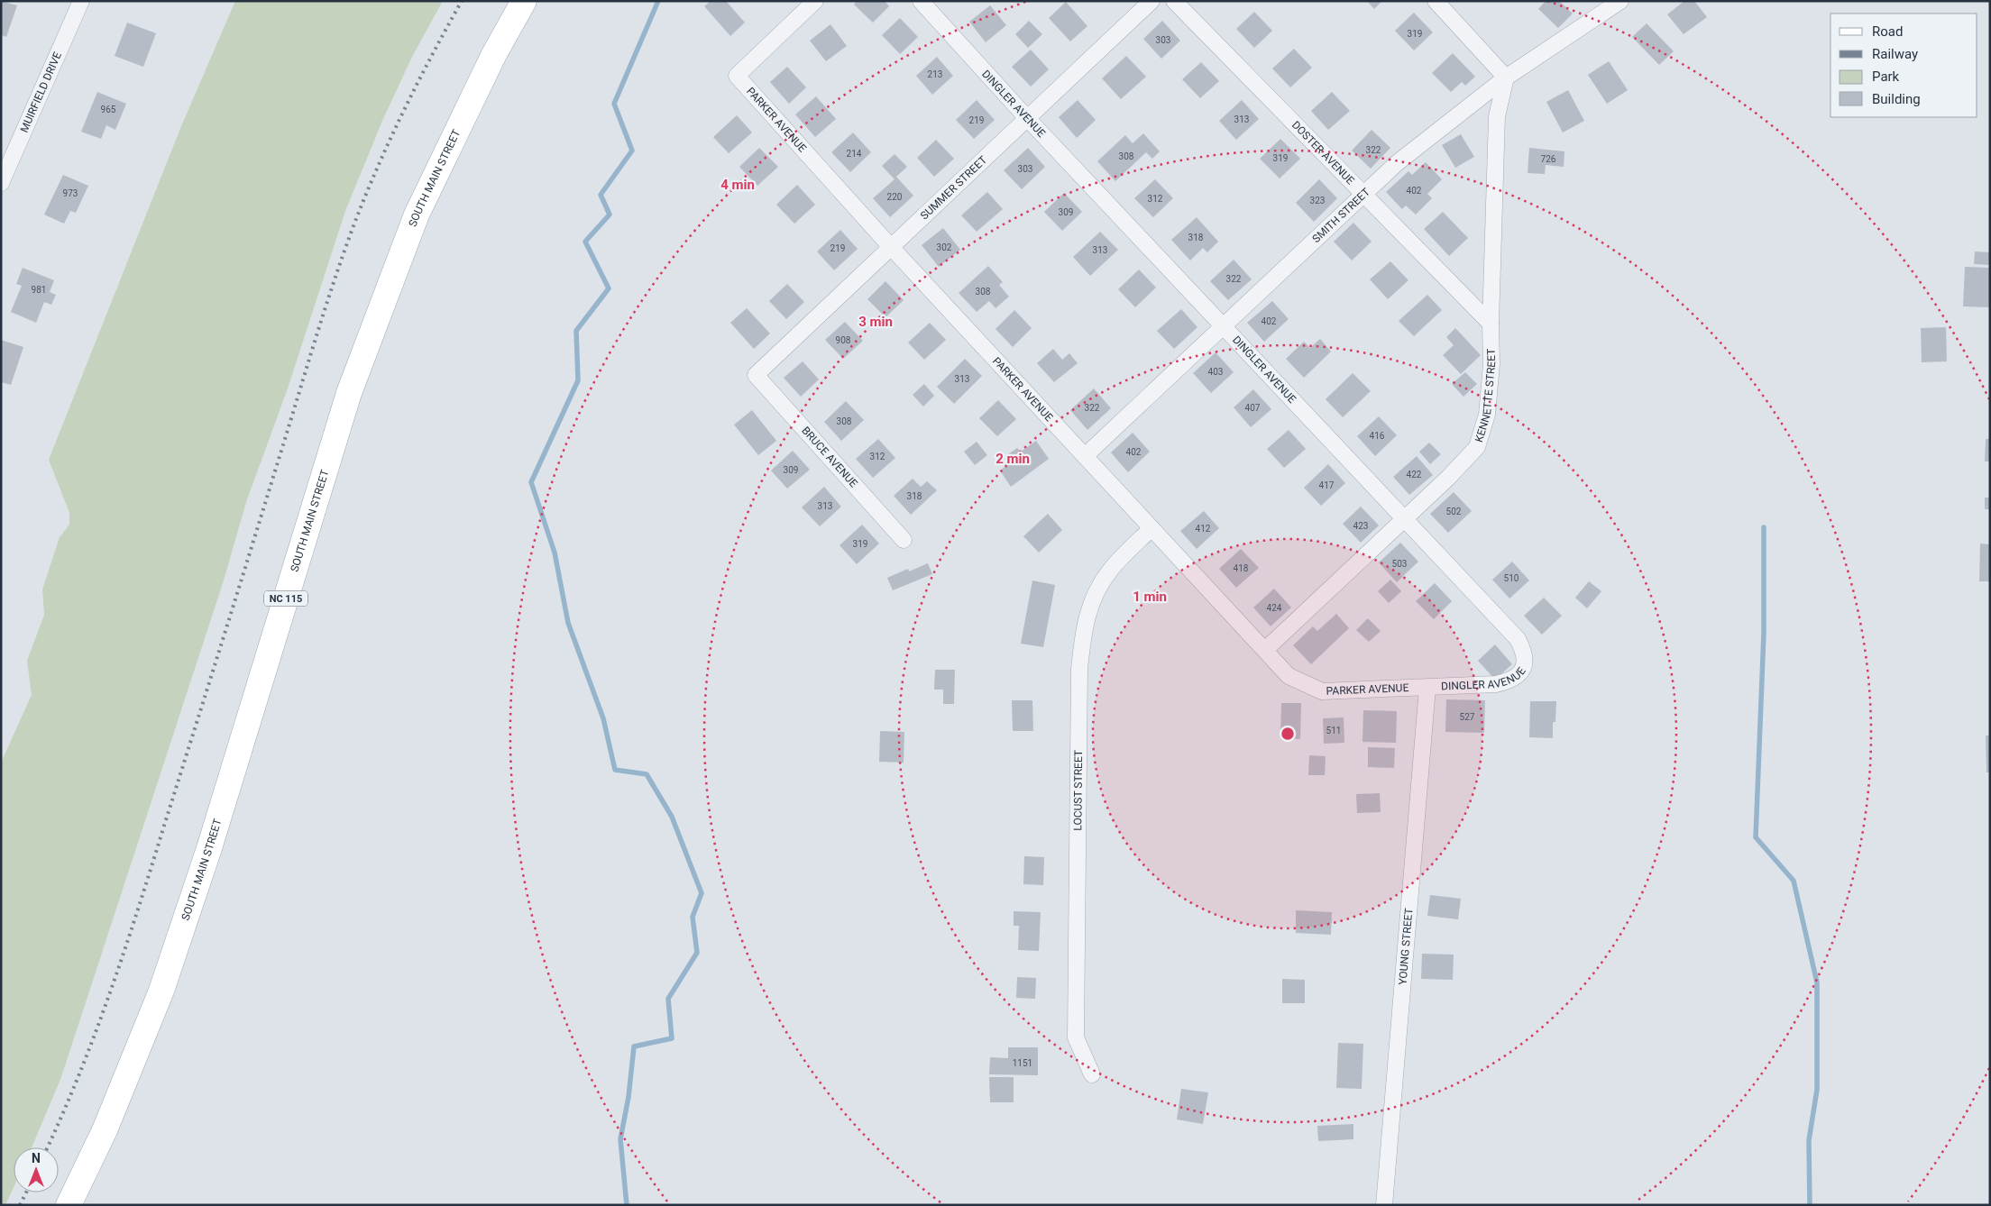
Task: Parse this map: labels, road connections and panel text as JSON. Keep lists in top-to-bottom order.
{
  "streets": {
    "main road": ["SOUTH MAIN STREET", "NC 115"],
    "street": [
      "MUIRFIELD DRIVE",
      "DINGLER AVENUE",
      "PARKER AVENUE",
      "DOSTER AVENUE",
      "SUMMER STREET",
      "SMITH STREET",
      "KENNETTE STREET",
      "BRUCE AVENUE",
      "LOCUST STREET",
      "YOUNG STREET"
    ]
  },
  "crossings": [
    ["DINGLER AVENUE", "PARKER AVENUE"],
    ["DINGLER AVENUE", "SUMMER STREET"],
    ["DINGLER AVENUE", "SMITH STREET"],
    ["DINGLER AVENUE", "KENNETTE STREET"],
    ["DINGLER AVENUE", "YOUNG STREET"],
    ["PARKER AVENUE", "SUMMER STREET"],
    ["PARKER AVENUE", "SMITH STREET"],
    ["PARKER AVENUE", "KENNETTE STREET"],
    ["PARKER AVENUE", "LOCUST STREET"],
    ["PARKER AVENUE", "YOUNG STREET"],
    ["DOSTER AVENUE", "SMITH STREET"],
    ["DOSTER AVENUE", "KENNETTE STREET"],
    ["SUMMER STREET", "BRUCE AVENUE"],
    ["SMITH STREET", "KENNETTE STREET"]
  ],
  "house_numbers": [
    "319",
    "303",
    "213",
    "965",
    "313",
    "219",
    "322",
    "214",
    "308",
    "319",
    "726",
    "303",
    "402",
    "973",
    "220",
    "312",
    "323",
    "309",
    "318",
    "302",
    "219",
    "313",
    "322",
    "981",
    "308",
    "402",
    "908",
    "403",
    "313",
    "322",
    "407",
    "308",
    "416",
    "402",
    "312",
    "309",
    "422",
    "417",
    "318",
    "313",
    "502",
    "423",
    "412",
    "319",
    "503",
    "418",
    "510",
    "424",
    "527",
    "511",
    "1151"
  ],
  "legend": [
    "Road",
    "Railway",
    "Park",
    "Building"
  ],
  "north": "top",
  "rings": [
    "4 min",
    "3 min",
    "2 min",
    "1 min"
  ]
}
